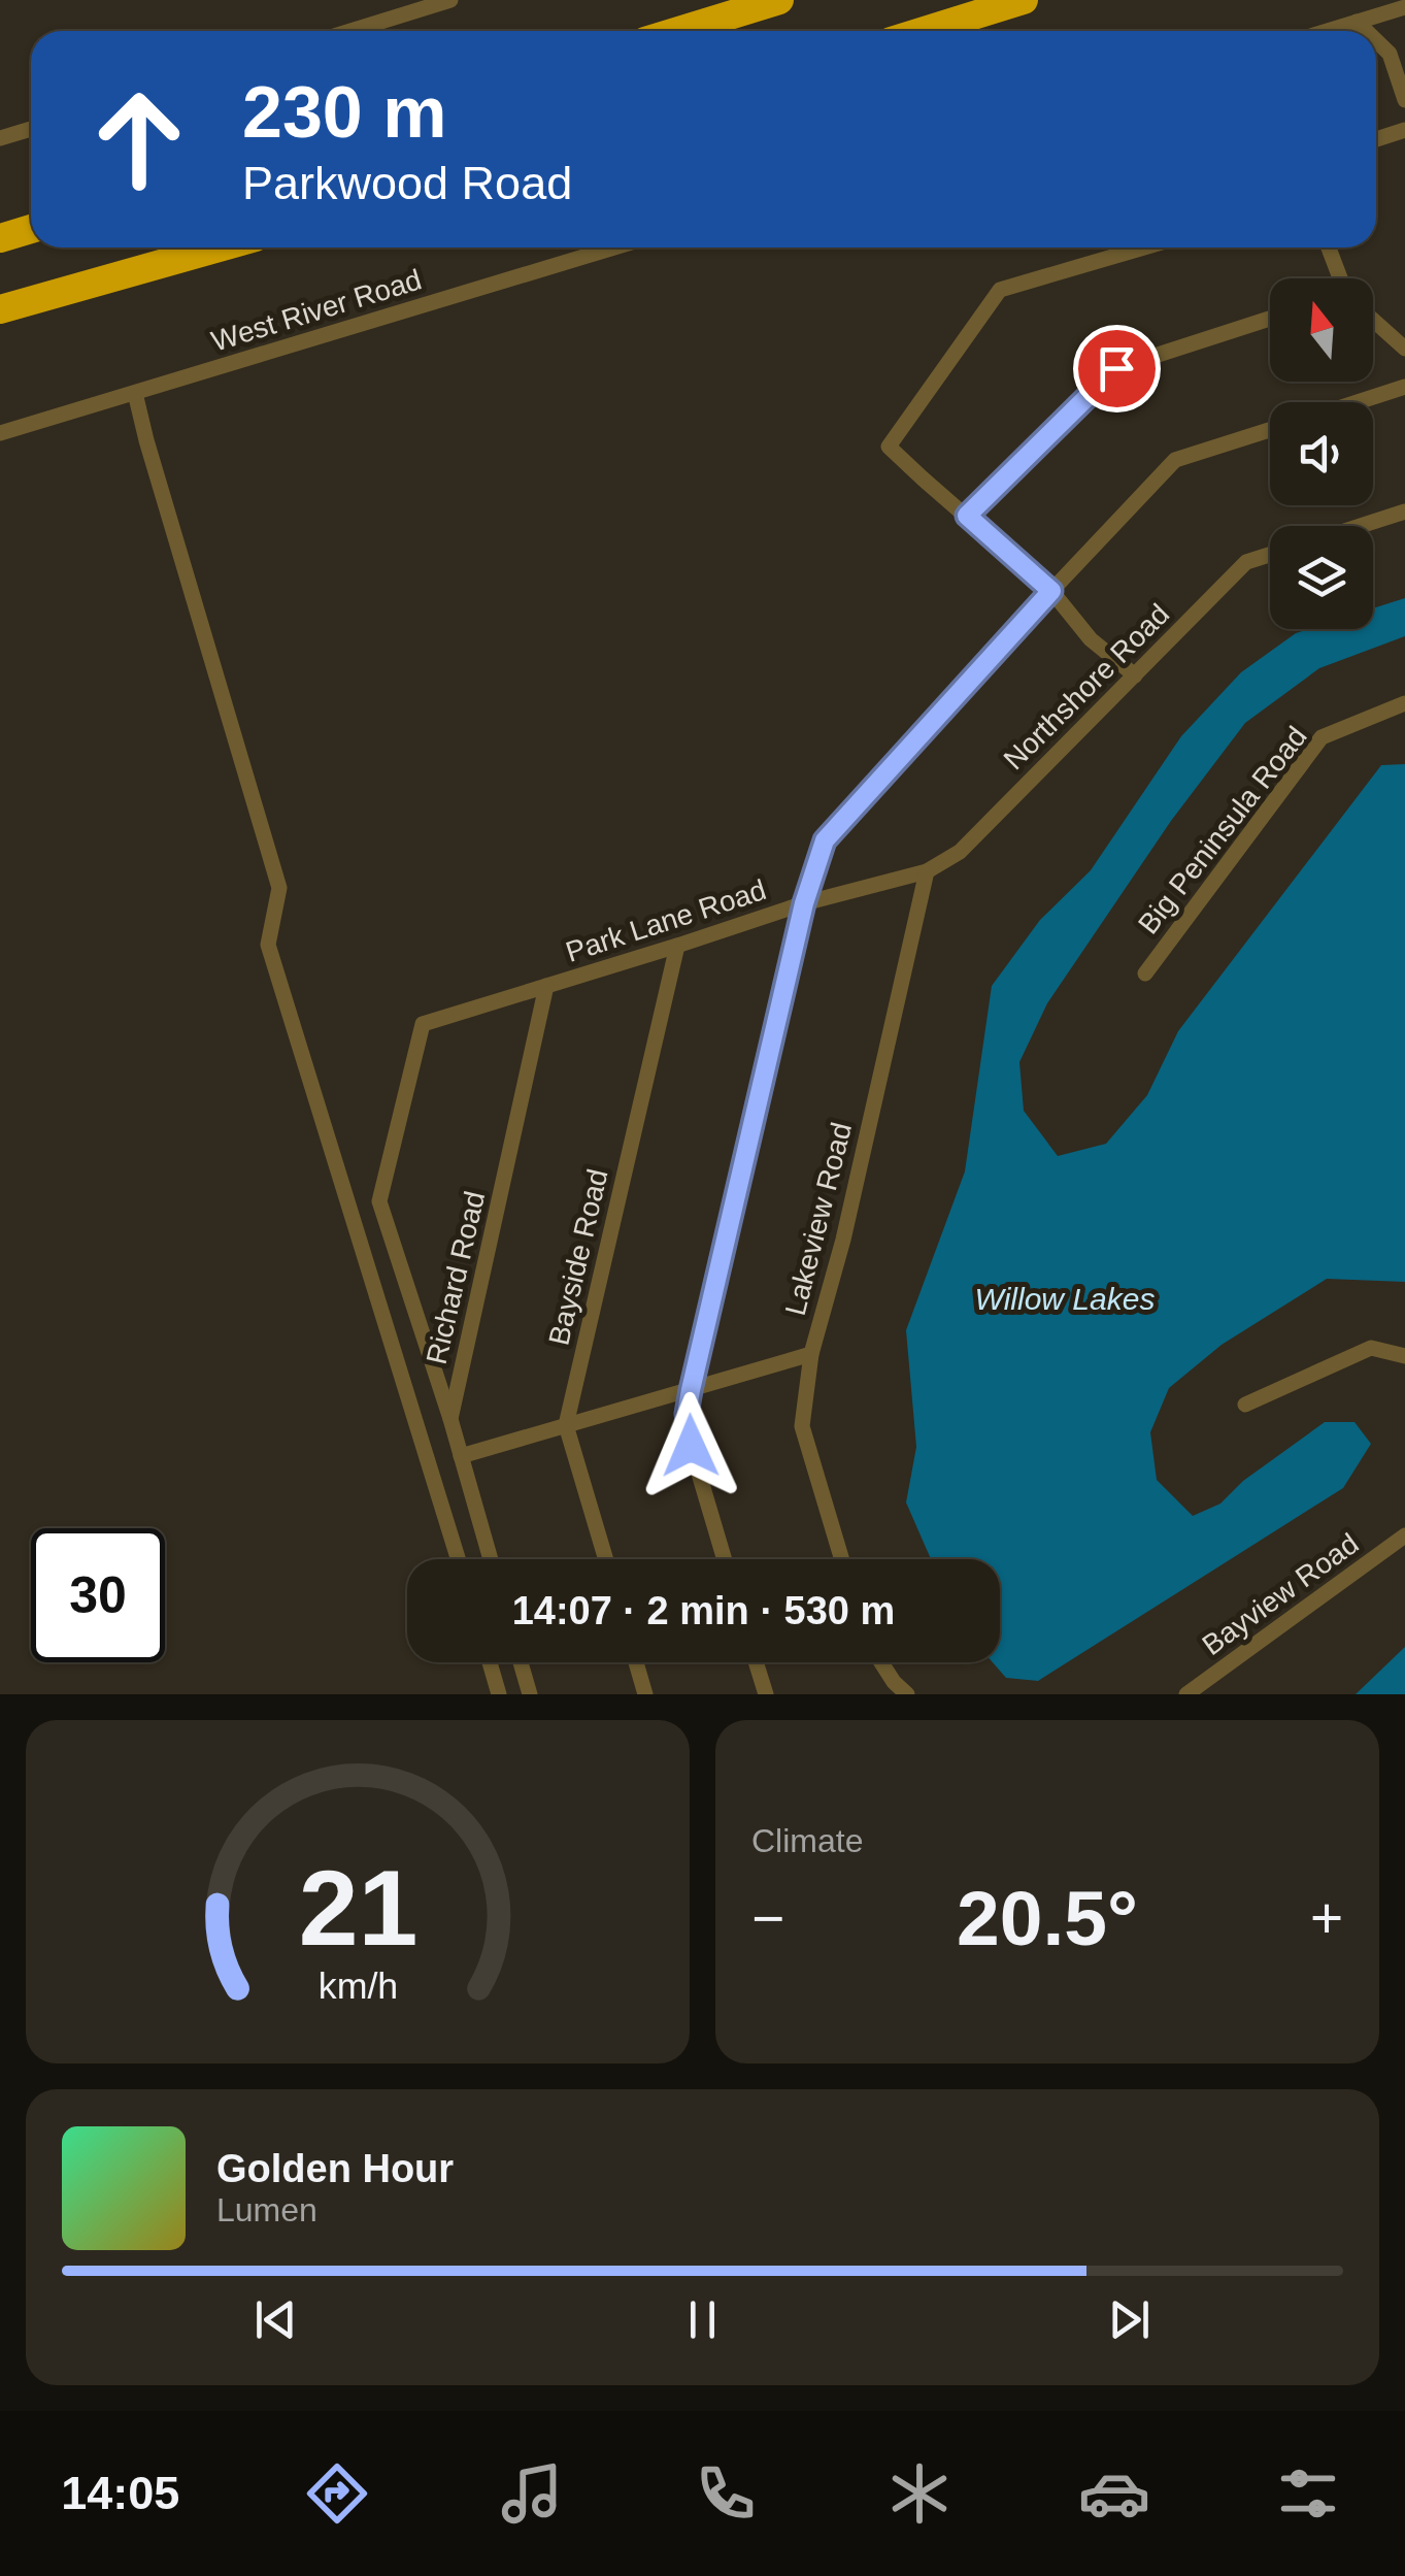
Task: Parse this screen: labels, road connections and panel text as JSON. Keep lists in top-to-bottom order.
{
  "streets": {
    "street": [
      "West River Road",
      "Northshore Road",
      "Big Peninsula Road",
      "Park Lane Road",
      "Lakeview Road",
      "Bayside Road",
      "Richard Road",
      "Bayview Road"
    ]
  },
  "crossings": [
    ["Northshore Road", "Park Lane Road"],
    ["Northshore Road", "Lakeview Road"],
    ["Park Lane Road", "Lakeview Road"],
    ["Park Lane Road", "Bayside Road"],
    ["Park Lane Road", "Richard Road"]
  ],
  "water": ["Willow Lakes"],
  "north": "top",
  "page": {
    "turn": ["230 m", "Parkwood Road"],
    "limit": "30",
    "trip": "14:07 · 2 min · 530 m",
    "tile": "Climate",
    "heat": ["−", "20.5°", "+"],
    "song": ["Golden Hour", "Lumen"],
    "tabs": "14:05",
    "gauge": ["21", "km/h"]
  }
}
